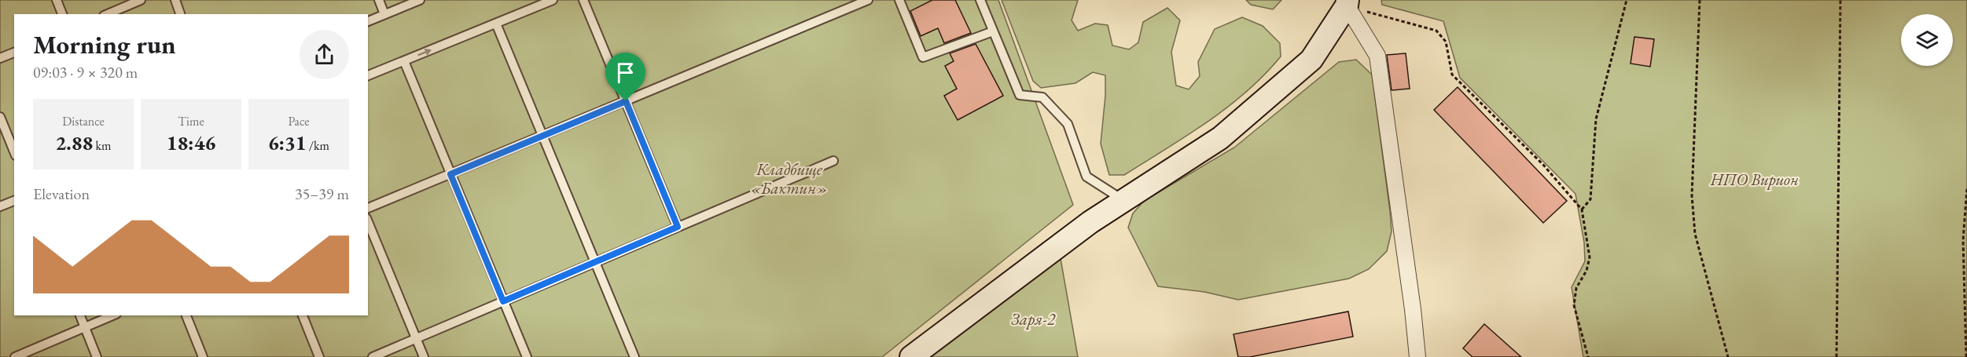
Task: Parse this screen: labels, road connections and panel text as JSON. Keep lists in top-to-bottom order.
{
  "parks": ["Кладбище «Бактин»", "НПО Вирион", "Заря-2"],
  "page": {
    "heading": ["Morning run", "09:03 · 9 × 320 m"],
    "stats": [
      ["Distance", "2.88 km"],
      ["Time", "18:46"],
      ["Pace", "6:31 /km"]
    ],
    "chart": ["Elevation", "35–39 m"]
  }
}
